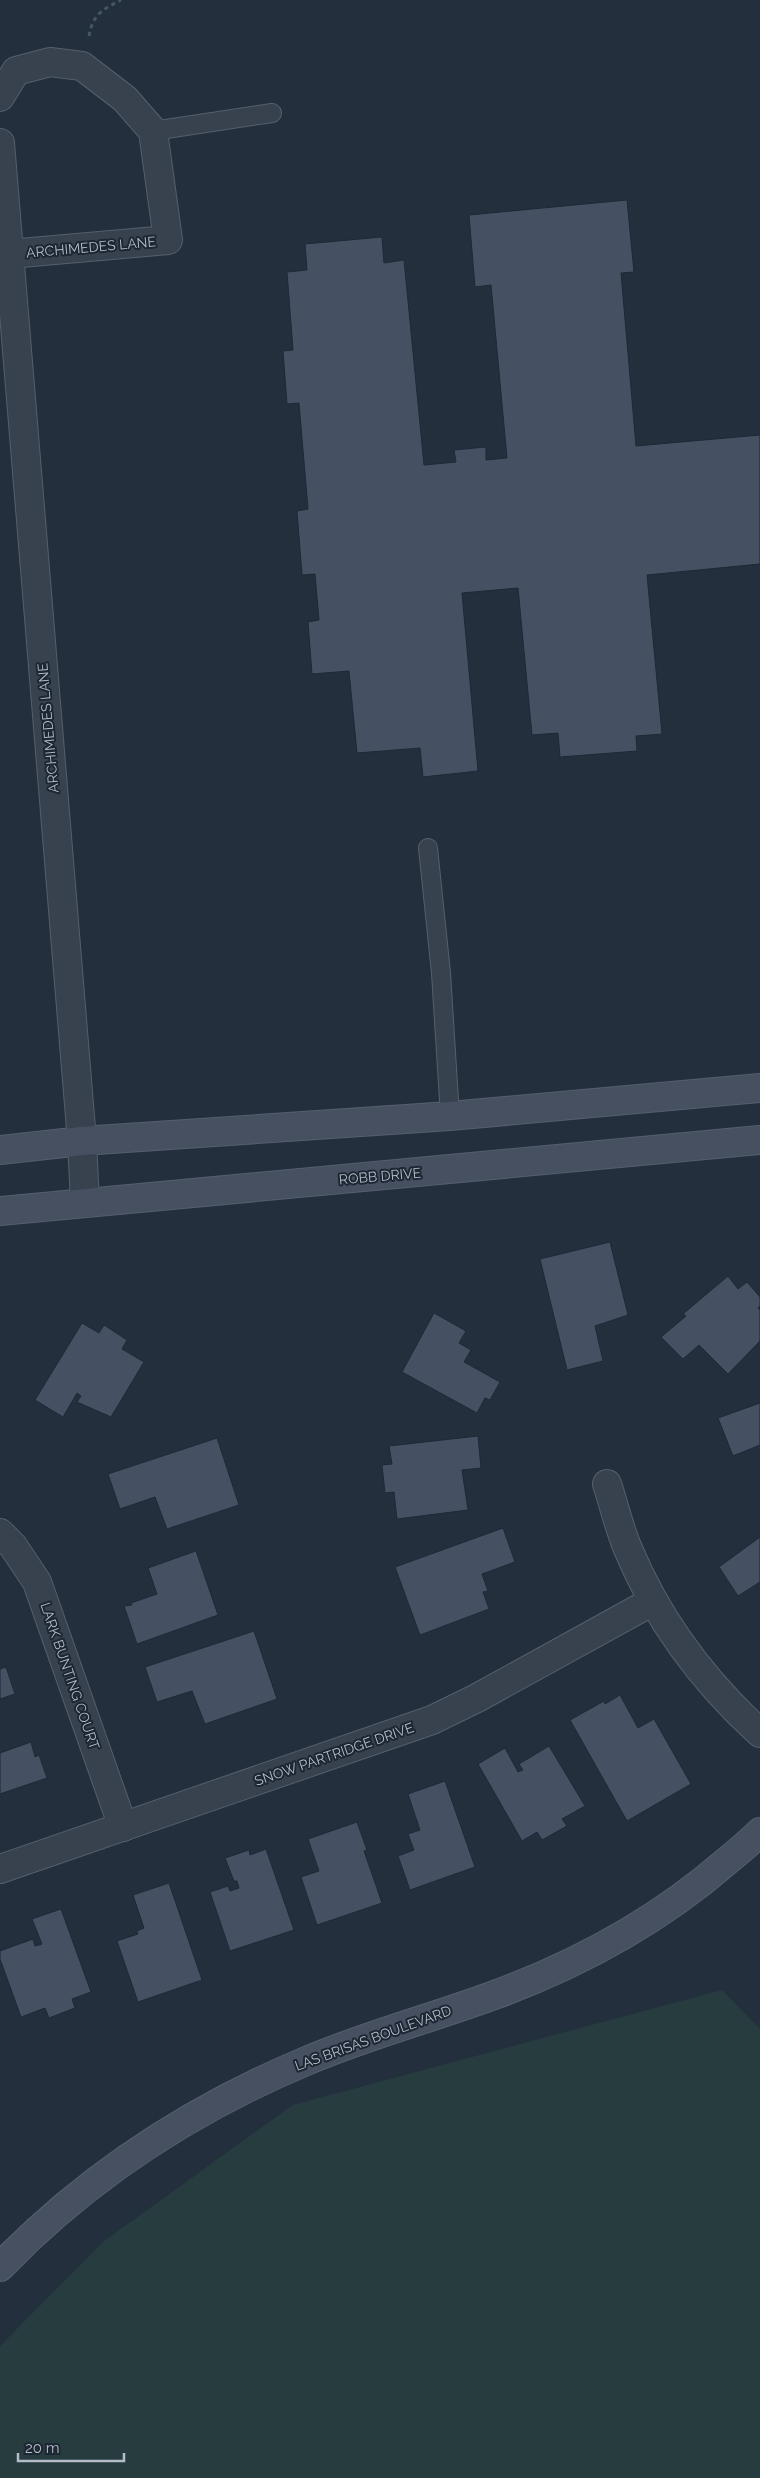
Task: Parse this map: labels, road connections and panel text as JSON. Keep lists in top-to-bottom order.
{
  "streets": {
    "street": [
      "ARCHIMEDES LANE",
      "ROBB DRIVE",
      "LARK BUNTING COURT",
      "SNOW PARTRIDGE DRIVE",
      "LAS BRISAS BOULEVARD"
    ]
  },
  "crossings": [
    ["ARCHIMEDES LANE", "ROBB DRIVE"],
    ["LARK BUNTING COURT", "SNOW PARTRIDGE DRIVE"]
  ],
  "scale_bar": "20 m"
}
